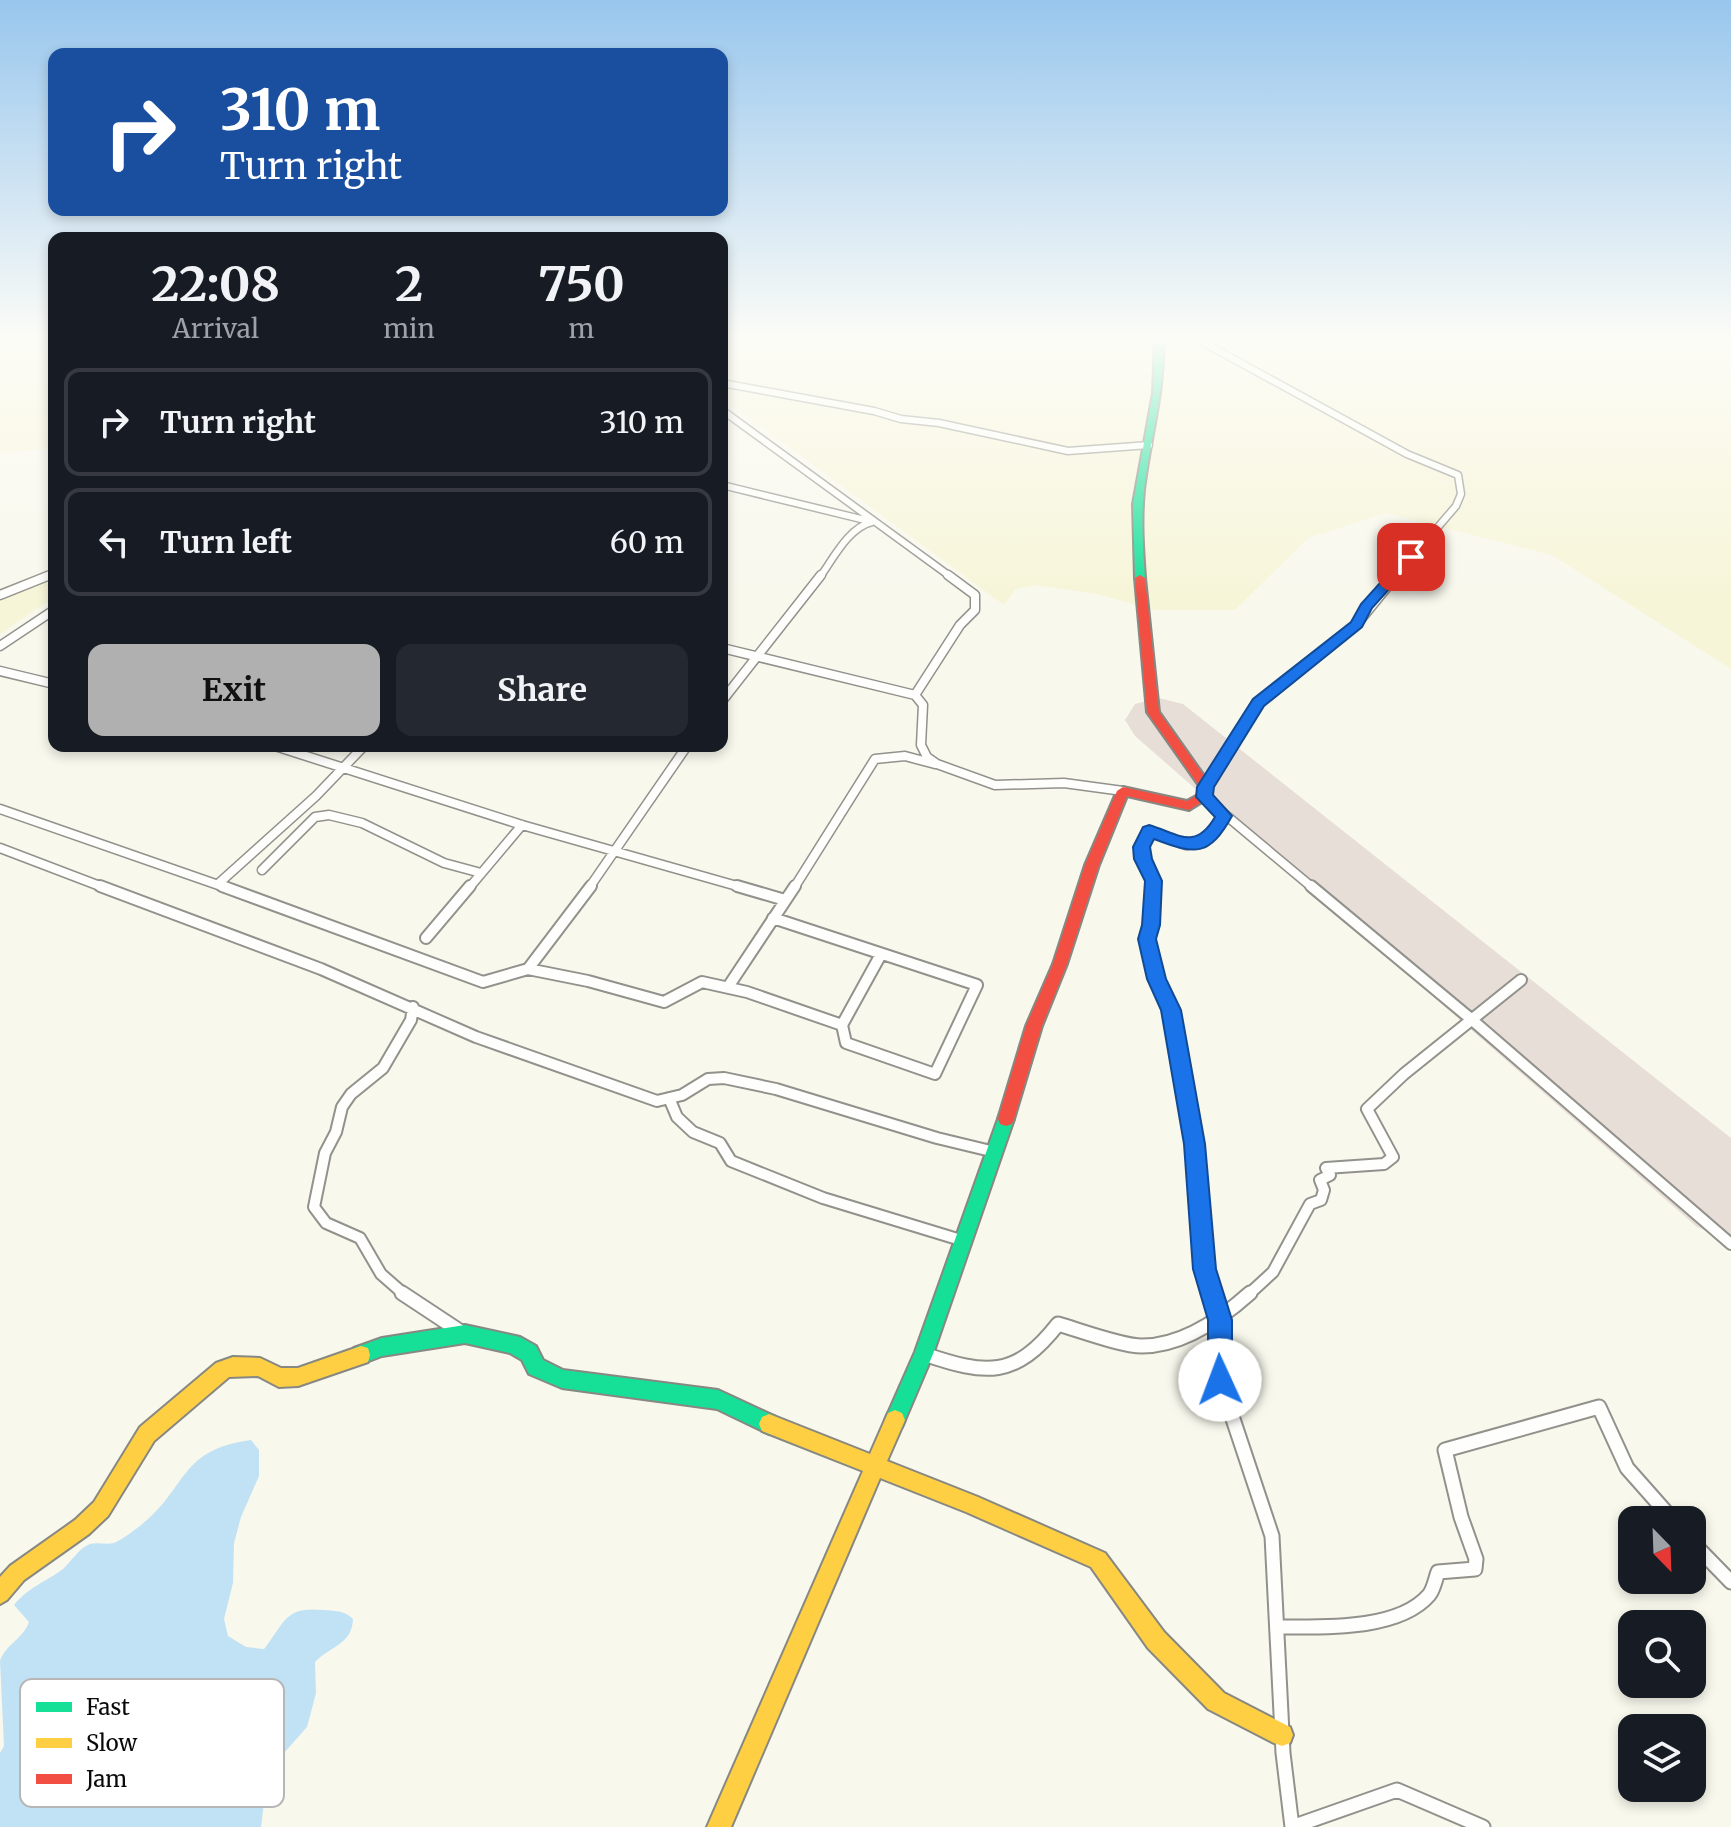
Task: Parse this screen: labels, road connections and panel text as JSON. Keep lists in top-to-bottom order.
{
  "legend": ["Fast", "Slow", "Jam"],
  "north": "bottom right",
  "page": {
    "turn": ["310 m", "Turn right"],
    "eta": [
      "22:08",
      "Arrival",
      "2",
      "min",
      "750",
      "m"
    ],
    "list": [
      {
        "name": "Turn right",
        "value": "310 m"
      },
      {
        "name": "Turn left",
        "value": "60 m"
      }
    ],
    "buttons": ["Exit", "Share"]
  }
}
